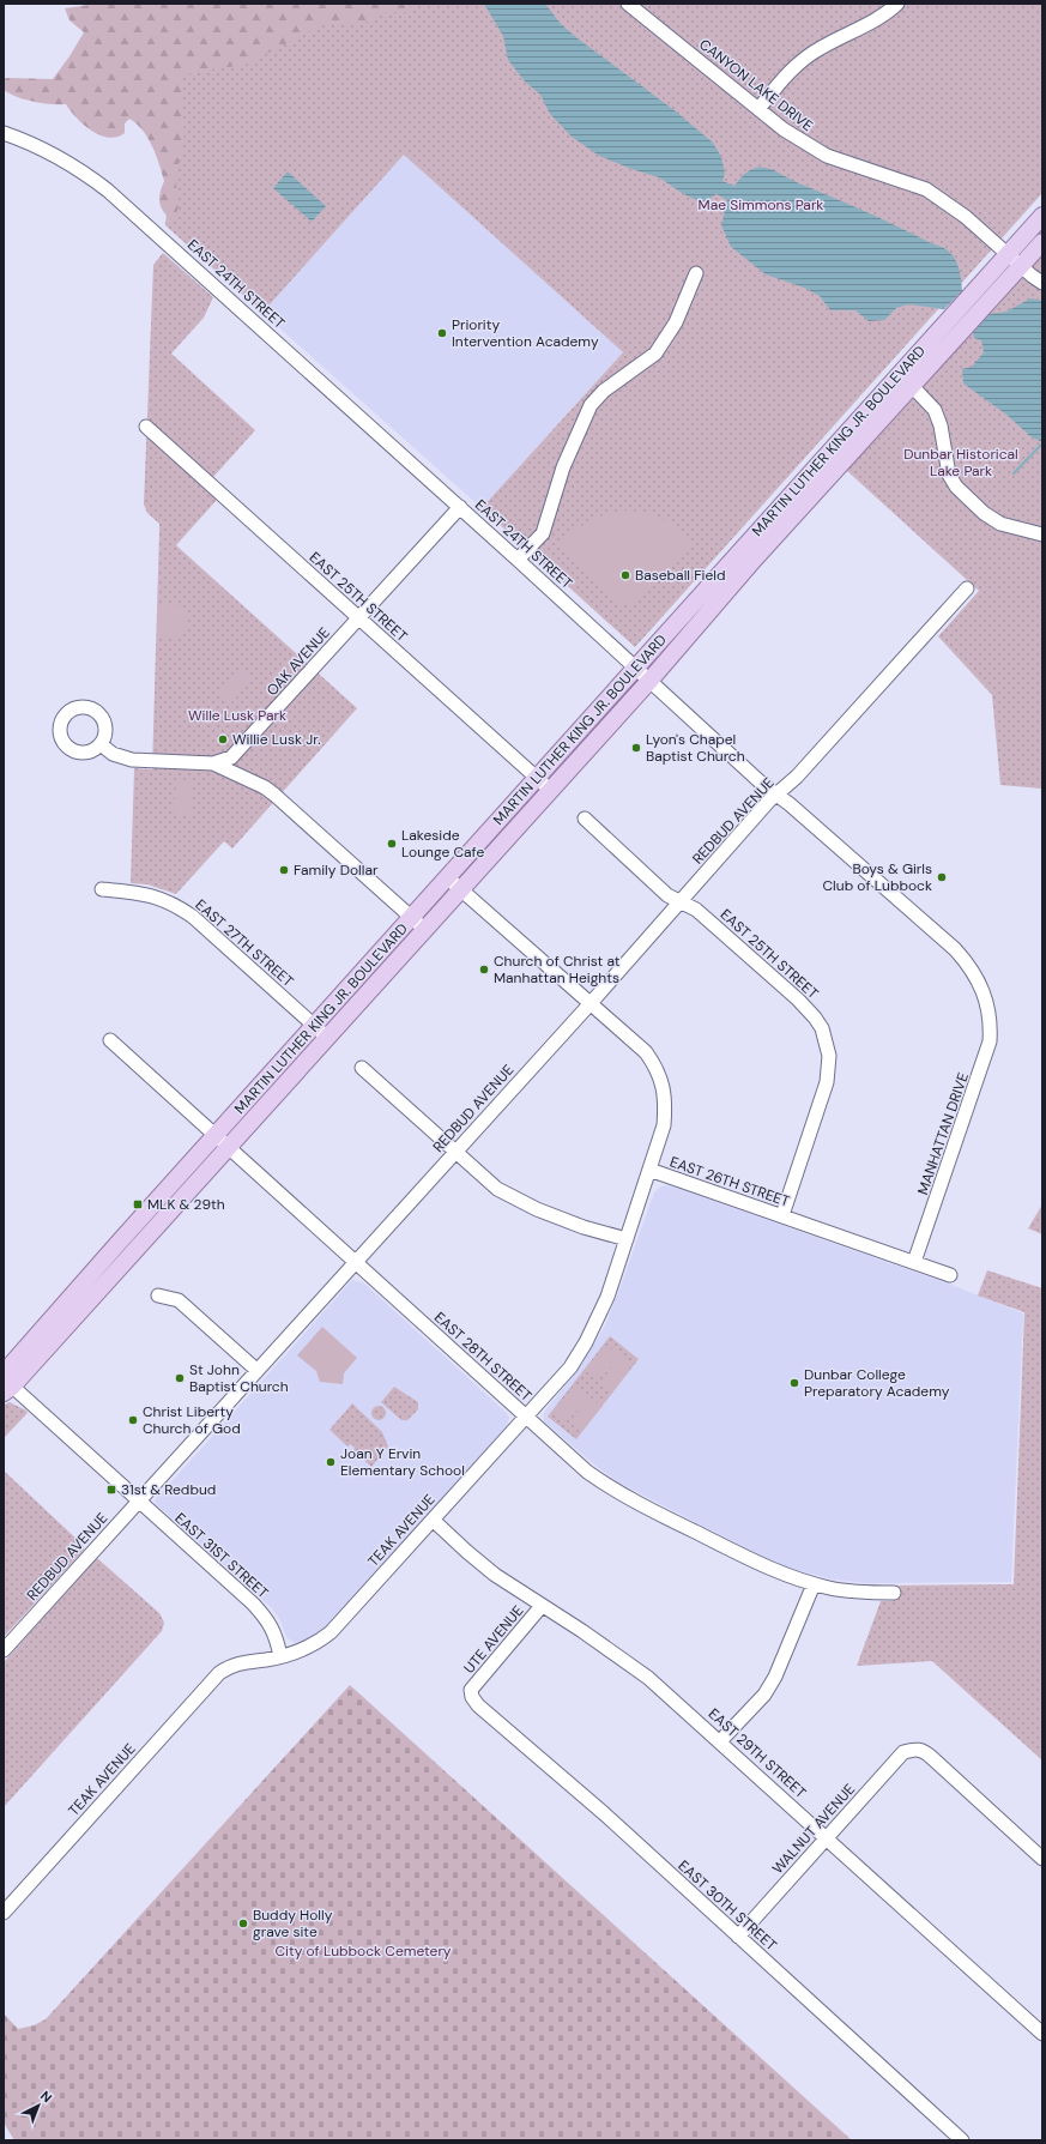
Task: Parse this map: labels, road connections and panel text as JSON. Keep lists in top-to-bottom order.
{
  "streets": {
    "main road": ["MARTIN LUTHER KING JR. BOULEVARD"],
    "street": [
      "CANYON LAKE DRIVE",
      "EAST 24TH STREET",
      "EAST 25TH STREET",
      "OAK AVENUE",
      "REDBUD AVENUE",
      "EAST 27TH STREET",
      "MANHATTAN DRIVE",
      "EAST 26TH STREET",
      "EAST 28TH STREET",
      "TEAK AVENUE",
      "EAST 31ST STREET",
      "UTE AVENUE",
      "EAST 29TH STREET",
      "WALNUT AVENUE",
      "EAST 30TH STREET"
    ]
  },
  "crossings": [
    ["CANYON LAKE DRIVE", "MARTIN LUTHER KING JR. BOULEVARD"],
    ["EAST 24TH STREET", "MARTIN LUTHER KING JR. BOULEVARD"],
    ["EAST 24TH STREET", "OAK AVENUE"],
    ["EAST 24TH STREET", "REDBUD AVENUE"],
    ["EAST 24TH STREET", "MANHATTAN DRIVE"],
    ["MARTIN LUTHER KING JR. BOULEVARD", "EAST 25TH STREET"],
    ["MARTIN LUTHER KING JR. BOULEVARD", "EAST 27TH STREET"],
    ["MARTIN LUTHER KING JR. BOULEVARD", "EAST 26TH STREET"],
    ["MARTIN LUTHER KING JR. BOULEVARD", "EAST 28TH STREET"],
    ["MARTIN LUTHER KING JR. BOULEVARD", "EAST 31ST STREET"],
    ["EAST 25TH STREET", "OAK AVENUE"],
    ["EAST 25TH STREET", "REDBUD AVENUE"],
    ["EAST 25TH STREET", "EAST 26TH STREET"],
    ["REDBUD AVENUE", "EAST 26TH STREET"],
    ["REDBUD AVENUE", "EAST 28TH STREET"],
    ["REDBUD AVENUE", "EAST 31ST STREET"],
    ["MANHATTAN DRIVE", "EAST 26TH STREET"],
    ["EAST 26TH STREET", "TEAK AVENUE"],
    ["EAST 28TH STREET", "TEAK AVENUE"],
    ["TEAK AVENUE", "EAST 31ST STREET"],
    ["TEAK AVENUE", "EAST 29TH STREET"],
    ["UTE AVENUE", "EAST 29TH STREET"],
    ["UTE AVENUE", "EAST 30TH STREET"],
    ["EAST 29TH STREET", "WALNUT AVENUE"],
    ["WALNUT AVENUE", "EAST 30TH STREET"]
  ],
  "parks": [
    "Mae Simmons Park",
    "Dunbar Historical Lake Park",
    "Wille Lusk Park",
    "City of Lubbock Cemetery"
  ],
  "places": {
    "other": [
      "Priority Intervention Academy",
      "Baseball Field",
      "Willie Lusk Jr.",
      "Lyon's Chapel Baptist Church",
      "Lakeside Lounge Cafe",
      "Family Dollar",
      "Boys & Girls Club of Lubbock",
      "Church of Christ at Manhattan Heights",
      "St John Baptist Church",
      "Dunbar College Preparatory Academy",
      "Christ Liberty Church of God",
      "Joan Y Ervin Elementary School",
      "Buddy Holly grave site"
    ],
    "transit": ["MLK & 29th", "31st & Redbud"]
  },
  "north": "top right"
}
